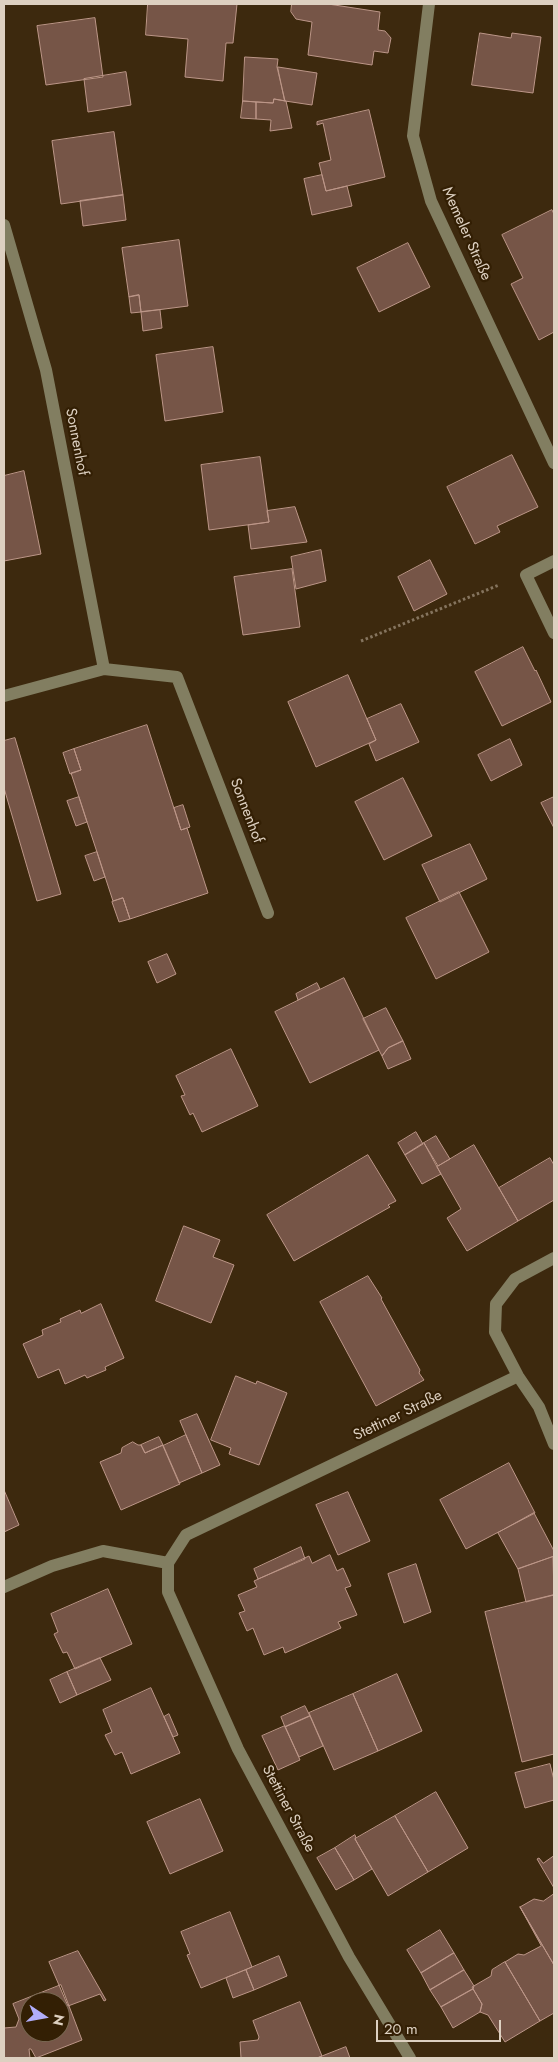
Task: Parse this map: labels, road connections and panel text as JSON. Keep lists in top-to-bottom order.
{
  "streets": {
    "street": ["Memeler Straße", "Sonnenhof", "Stettiner Straße"]
  },
  "scale_bar": "20 m",
  "north": "right"
}
